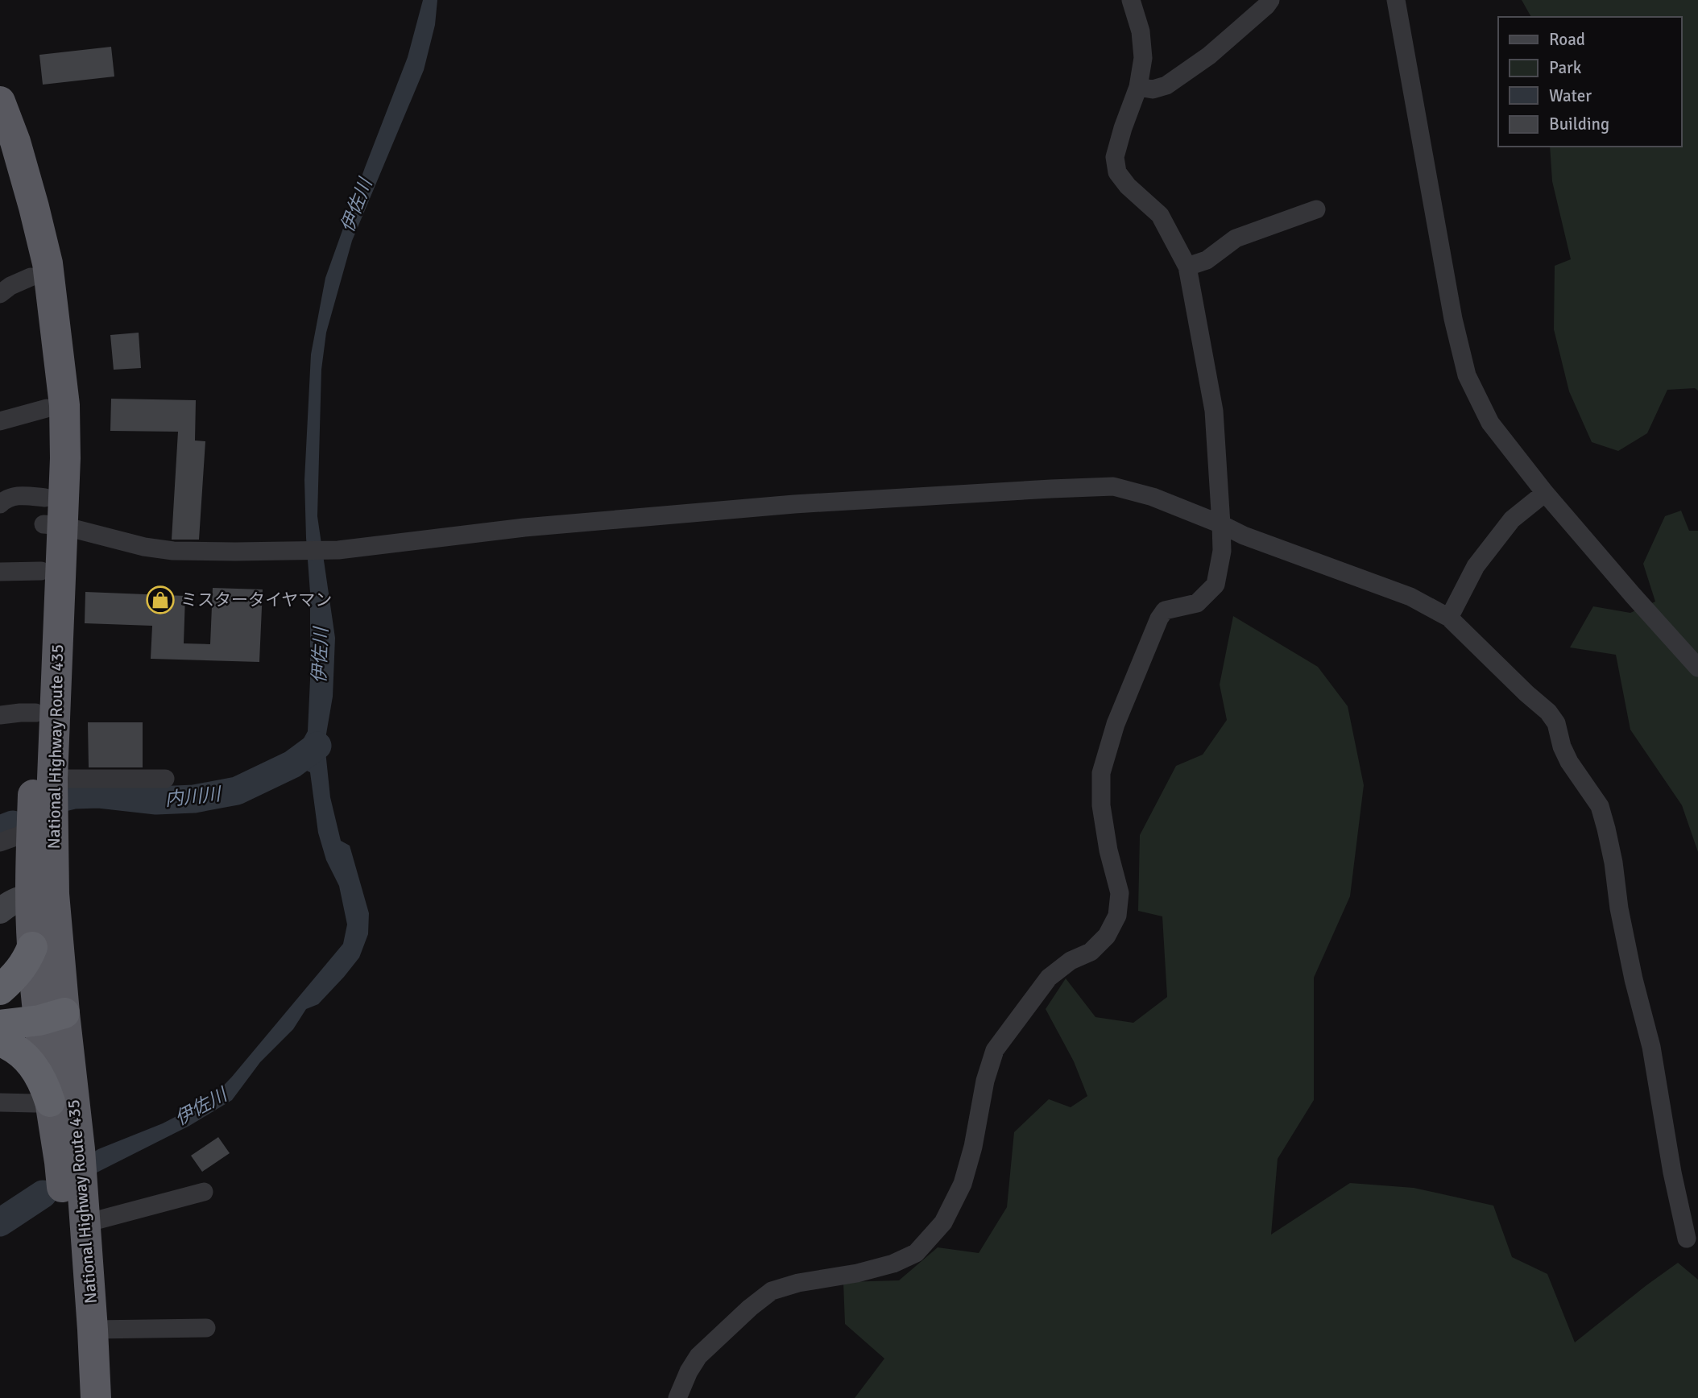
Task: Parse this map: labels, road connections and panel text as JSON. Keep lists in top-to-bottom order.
{
  "streets": {
    "highway": ["National Highway Route 435"]
  },
  "water": ["伊佐川", "内川川"],
  "places": {
    "shop": ["ミスタータイヤマン"]
  },
  "legend": [
    "Road",
    "Park",
    "Water",
    "Building"
  ]
}
